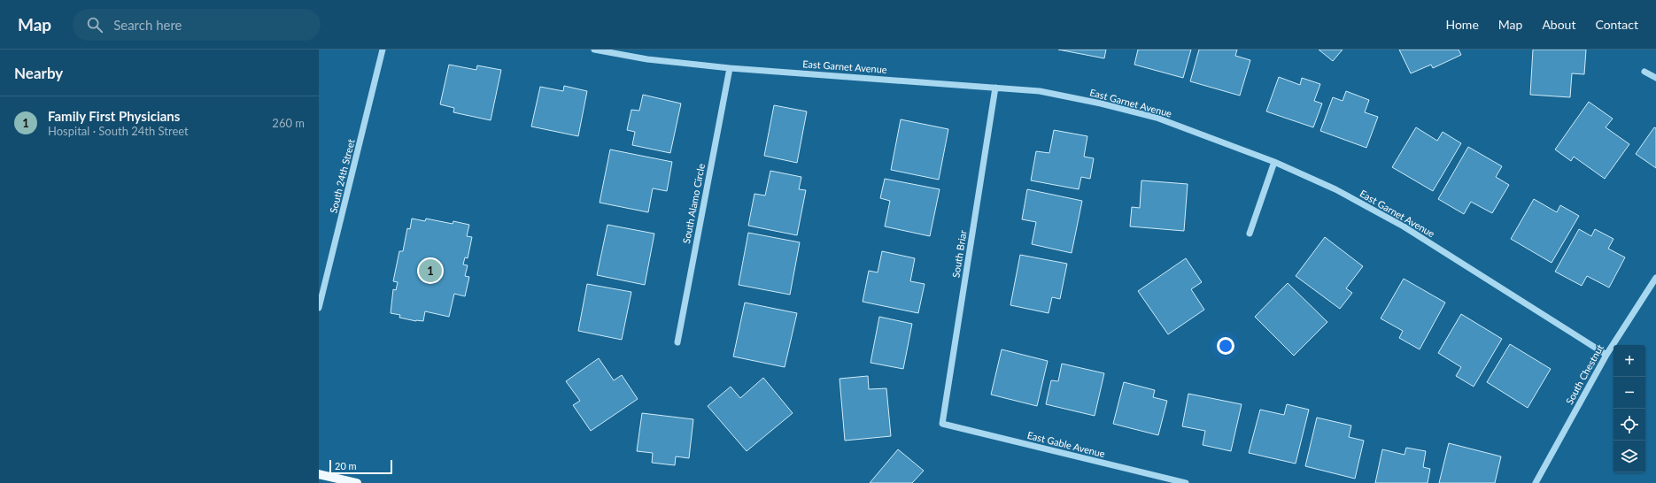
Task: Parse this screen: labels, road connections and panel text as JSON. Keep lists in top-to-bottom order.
{
  "streets": {
    "street": [
      "East Garnet Avenue",
      "South 24th Street",
      "South Alamo Circle",
      "South Briar",
      "South Chestnut",
      "East Gable Avenue"
    ]
  },
  "crossings": [
    ["East Garnet Avenue", "South Alamo Circle"],
    ["East Garnet Avenue", "South Briar"],
    ["East Garnet Avenue", "South Chestnut"],
    ["South Briar", "East Gable Avenue"]
  ],
  "scale_bar": "20 m",
  "page": {
    "header": "Map",
    "search": "Search here",
    "nav": [
      "Home",
      "Map",
      "About",
      "Contact"
    ],
    "heading": "Nearby",
    "list": [
      {
        "mark": "1",
        "name": "Family First Physicians",
        "note": "Hospital · South 24th Street",
        "value": "260 m"
      }
    ],
    "pins": "1",
    "map_buttons": ["+", "−"],
    "scale": "20 m"
  }
}
